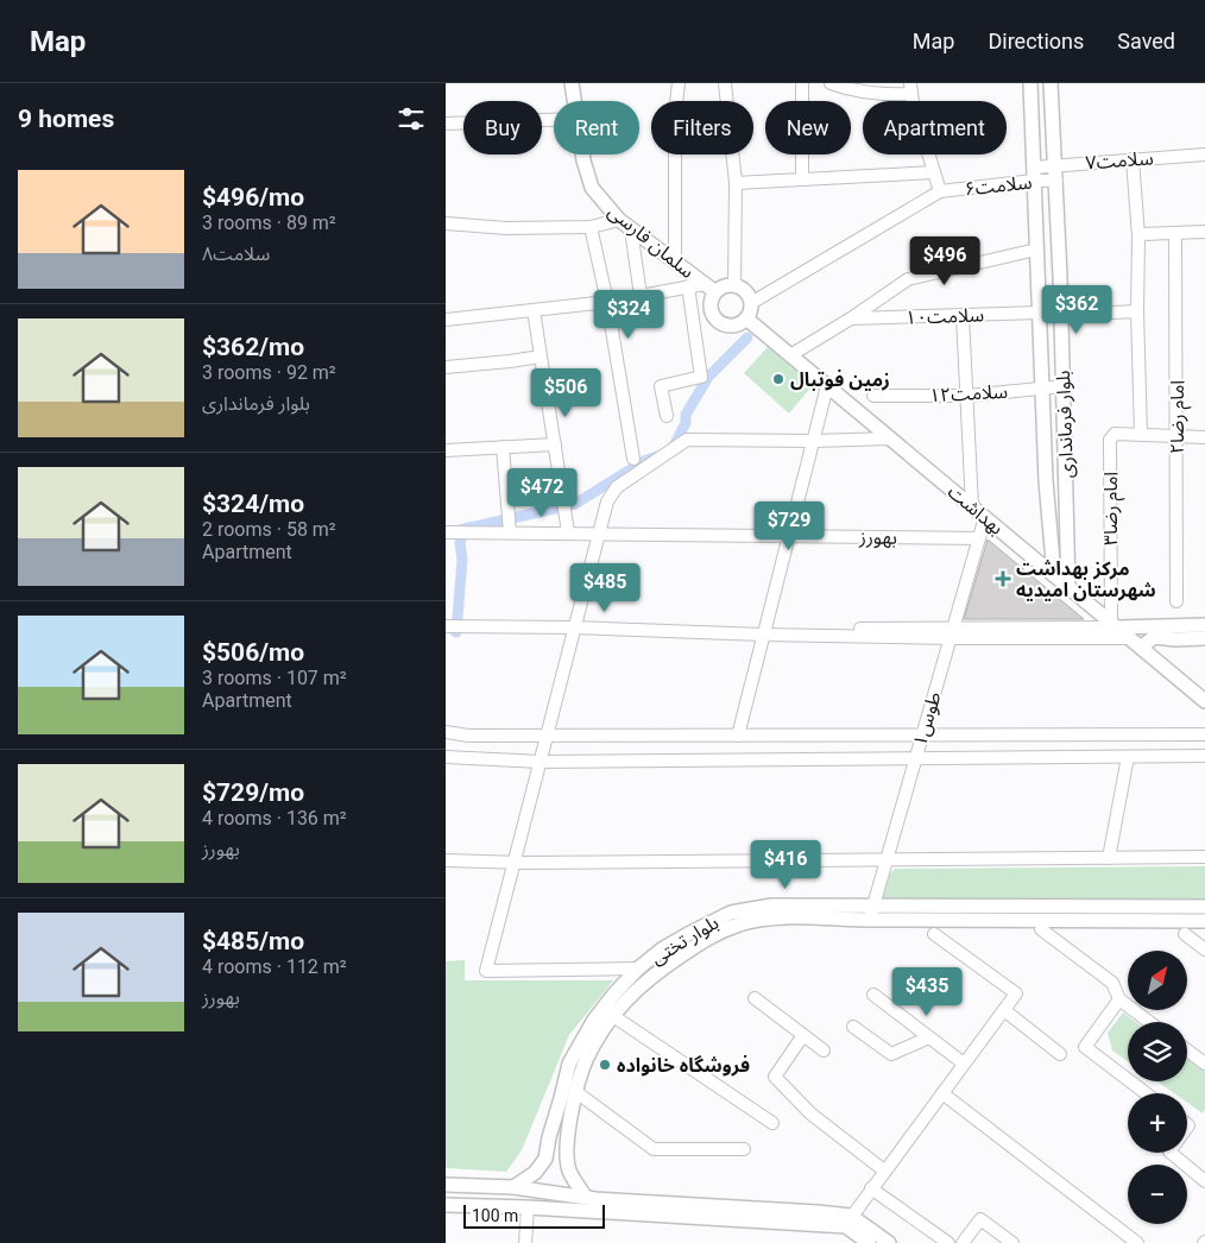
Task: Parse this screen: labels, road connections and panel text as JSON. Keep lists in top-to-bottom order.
{
  "streets": {
    "street": [
      "سلامت۷",
      "سلامت۶",
      "سلمان فارسی",
      "سلامت۱۰",
      "سلامت۱۲",
      "امام رضا۲",
      "بلوار فرمانداری",
      "امام رضا۳",
      "بهداشت",
      "بهورز",
      "طوس۱",
      "بلوار تختی"
    ]
  },
  "crossings": [
    ["سلامت۷", "سلامت۶"],
    ["سلامت۷", "بلوار فرمانداری"],
    ["سلامت۶", "بلوار فرمانداری"],
    ["سلمان فارسی", "بهداشت"],
    ["سلامت۱۰", "بلوار فرمانداری"],
    ["سلامت۱۲", "بلوار فرمانداری"],
    ["بلوار فرمانداری", "بهداشت"],
    ["امام رضا۳", "بهداشت"],
    ["بهداشت", "طوس۱"],
    ["بهورز", "طوس۱"],
    ["طوس۱", "بلوار تختی"]
  ],
  "places": {
    "other": ["زمین فوتبال", "فروشگاه خانواده"],
    "health": ["مرکز بهداشت شهرستان امیدیه"]
  },
  "scale_bar": "100 m",
  "north": "top right",
  "page": {
    "header": "Map",
    "nav": ["Map", "Directions", "Saved"],
    "heading": "9 homes",
    "chip": [
      "Buy",
      "Rent",
      "Filters",
      "New",
      "Apartment"
    ],
    "list": [
      {
        "name": "$496/mo",
        "note": "3 rooms · 89 m² · سلامت۸"
      },
      {
        "name": "$362/mo",
        "note": "3 rooms · 92 m² · بلوار فرمانداری"
      },
      {
        "name": "$324/mo",
        "note": "2 rooms · 58 m² · Apartment"
      },
      {
        "name": "$506/mo",
        "note": "3 rooms · 107 m² · Apartment"
      },
      {
        "name": "$729/mo",
        "note": "4 rooms · 136 m² · بهورز"
      },
      {
        "name": "$485/mo",
        "note": "4 rooms · 112 m² · بهورز"
      }
    ],
    "price": [
      "$496",
      "$362",
      "$324",
      "$506",
      "$472",
      "$729",
      "$485",
      "$416",
      "$435"
    ],
    "map_buttons": ["+", "−"],
    "scale": "100 m"
  }
}
